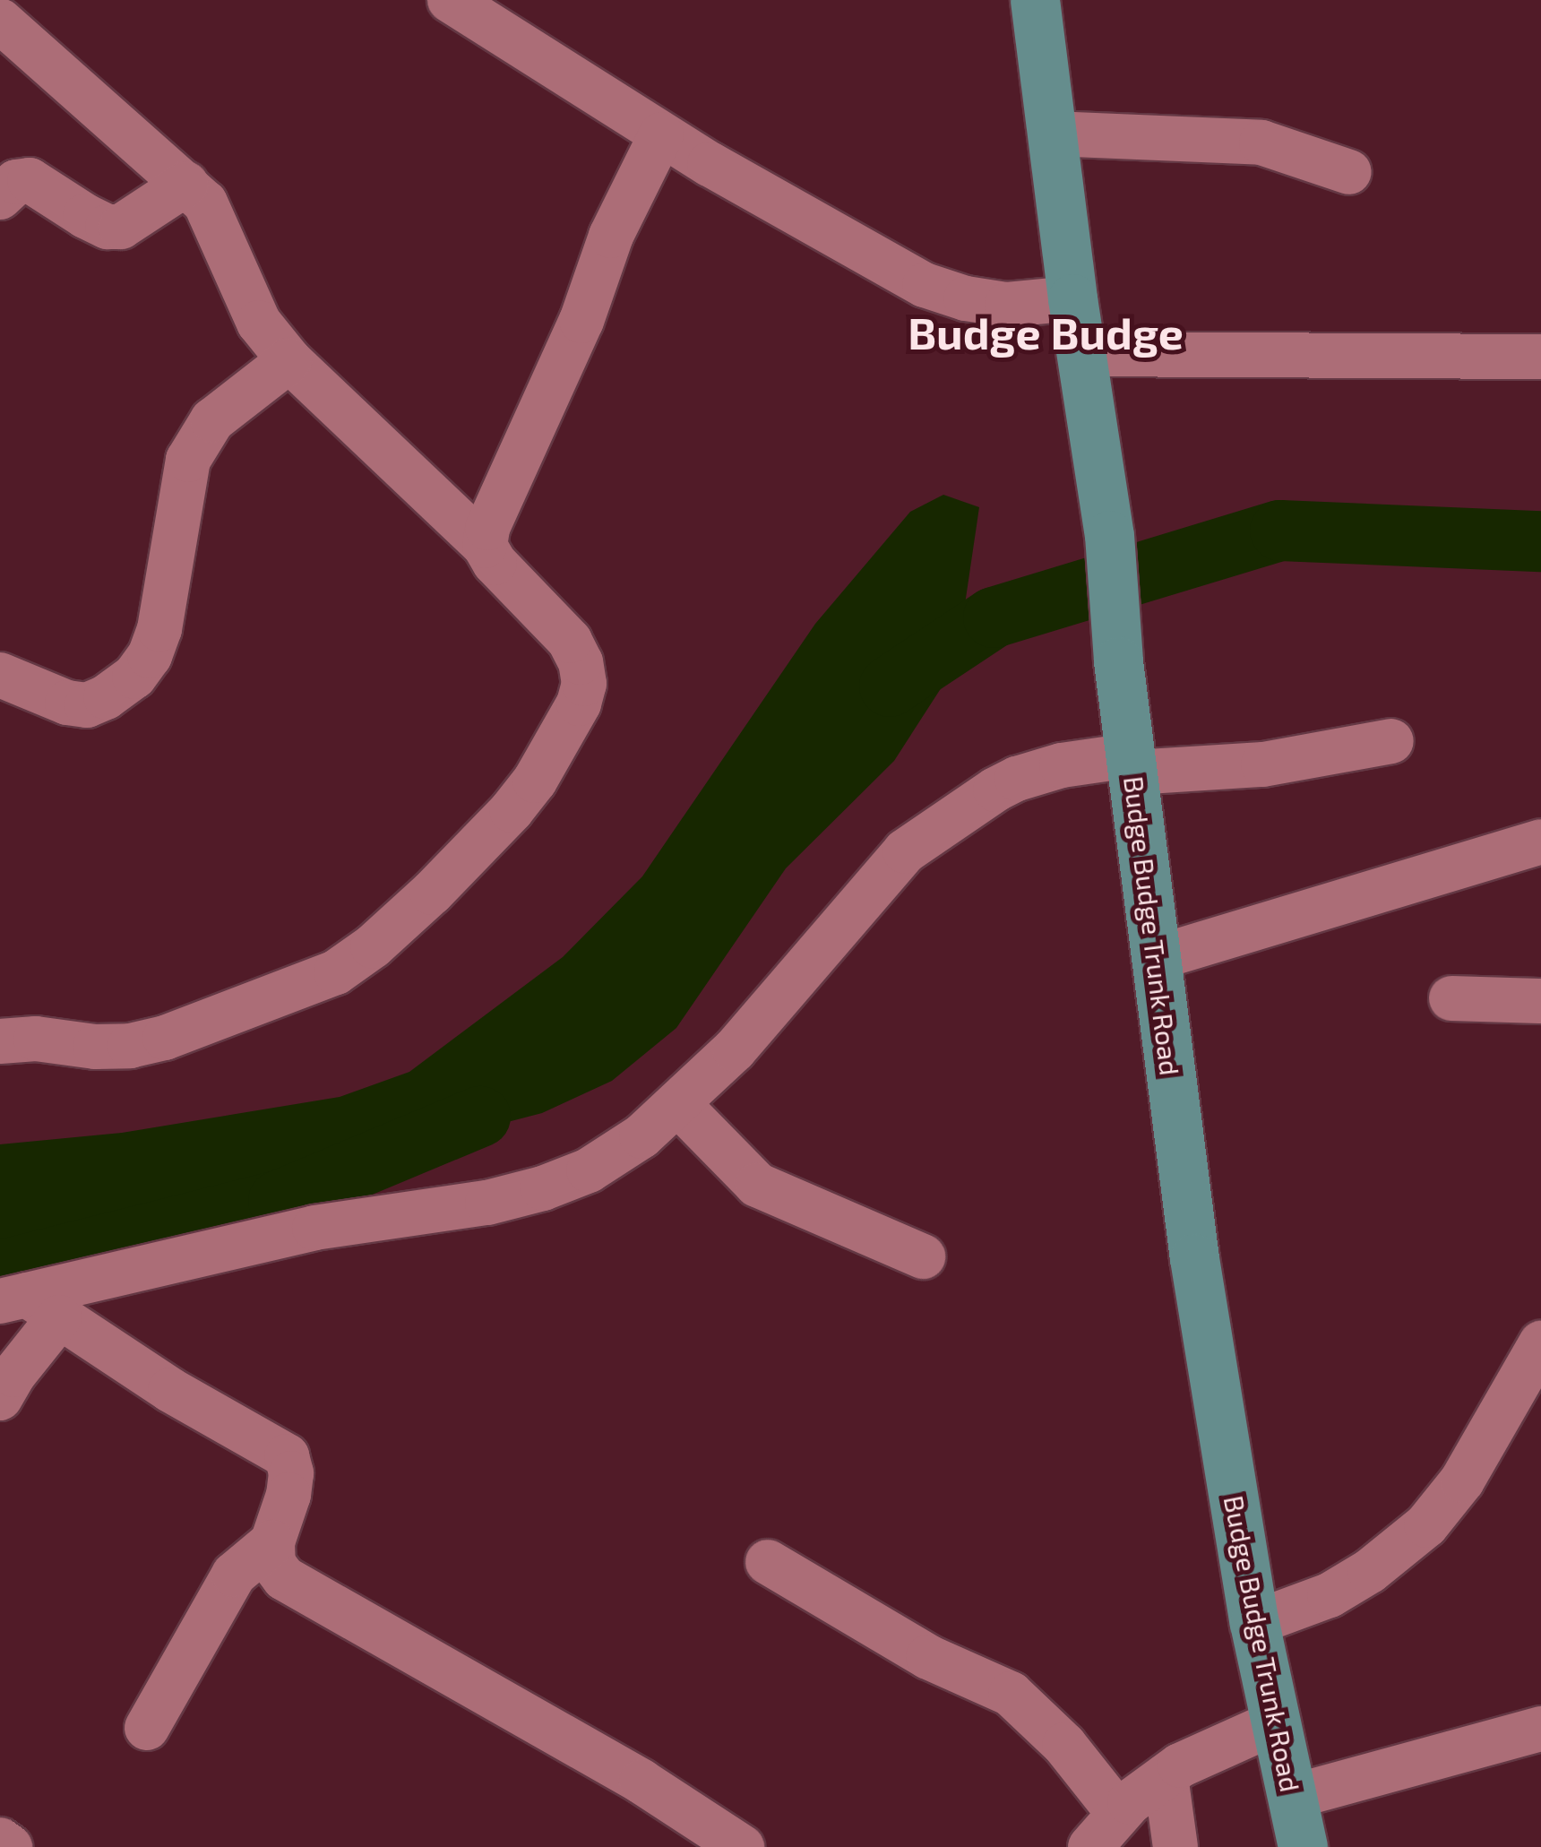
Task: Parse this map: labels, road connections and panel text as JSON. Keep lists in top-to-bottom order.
{
  "streets": {
    "main road": ["Budge Budge Trunk Road"]
  },
  "districts": ["Budge Budge"]
}
